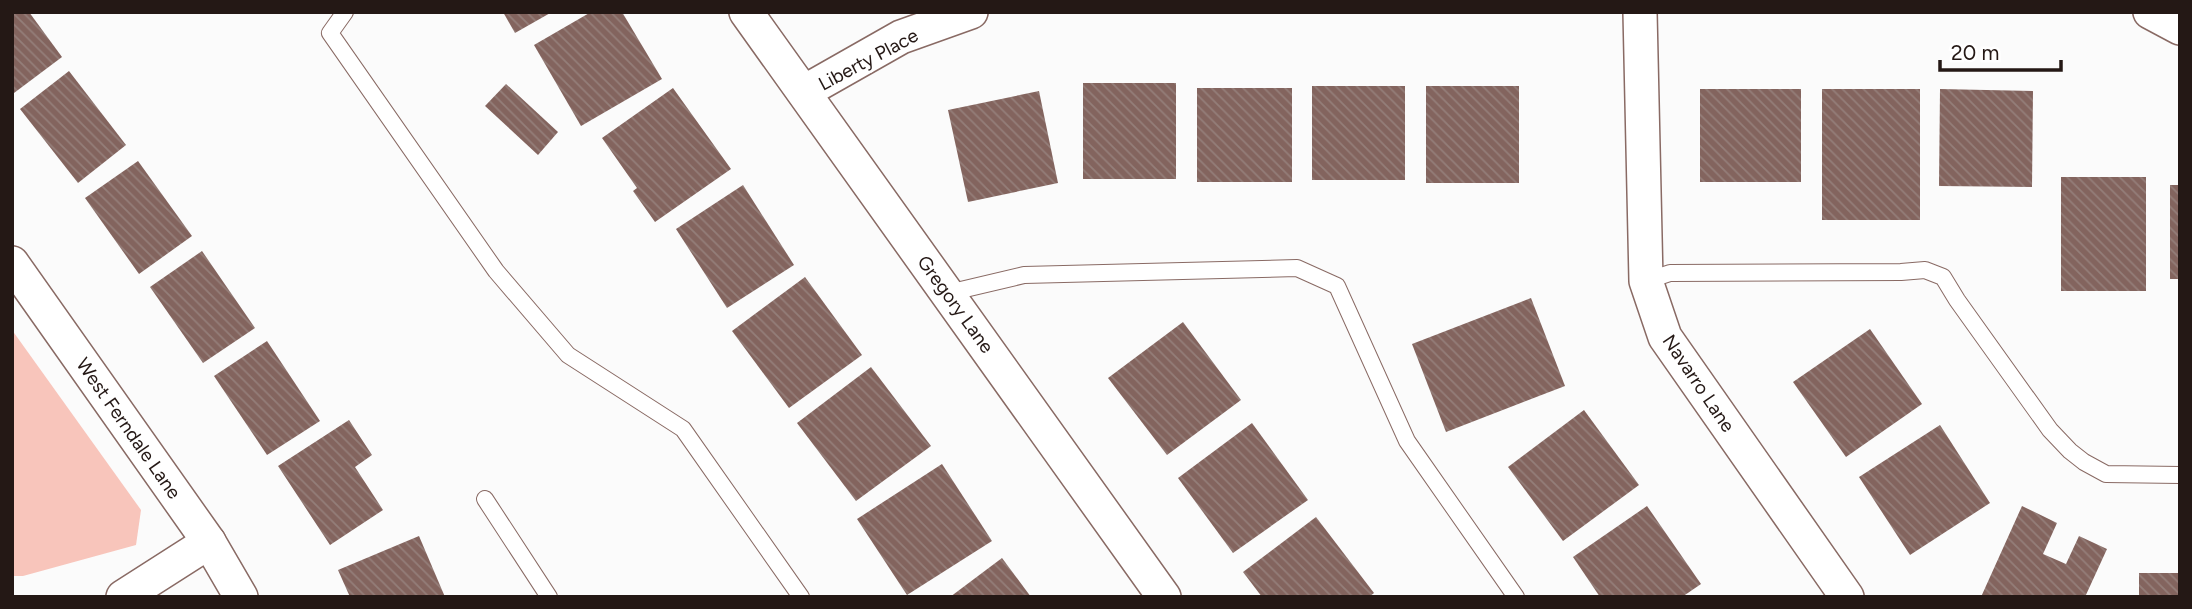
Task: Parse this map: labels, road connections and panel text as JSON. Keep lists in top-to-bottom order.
{
  "streets": {
    "street": [
      "Liberty Place",
      "Gregory Lane",
      "Navarro Lane",
      "West Ferndale Lane"
    ]
  },
  "crossings": [
    ["Liberty Place", "Gregory Lane"]
  ],
  "scale_bar": "20 m"
}
